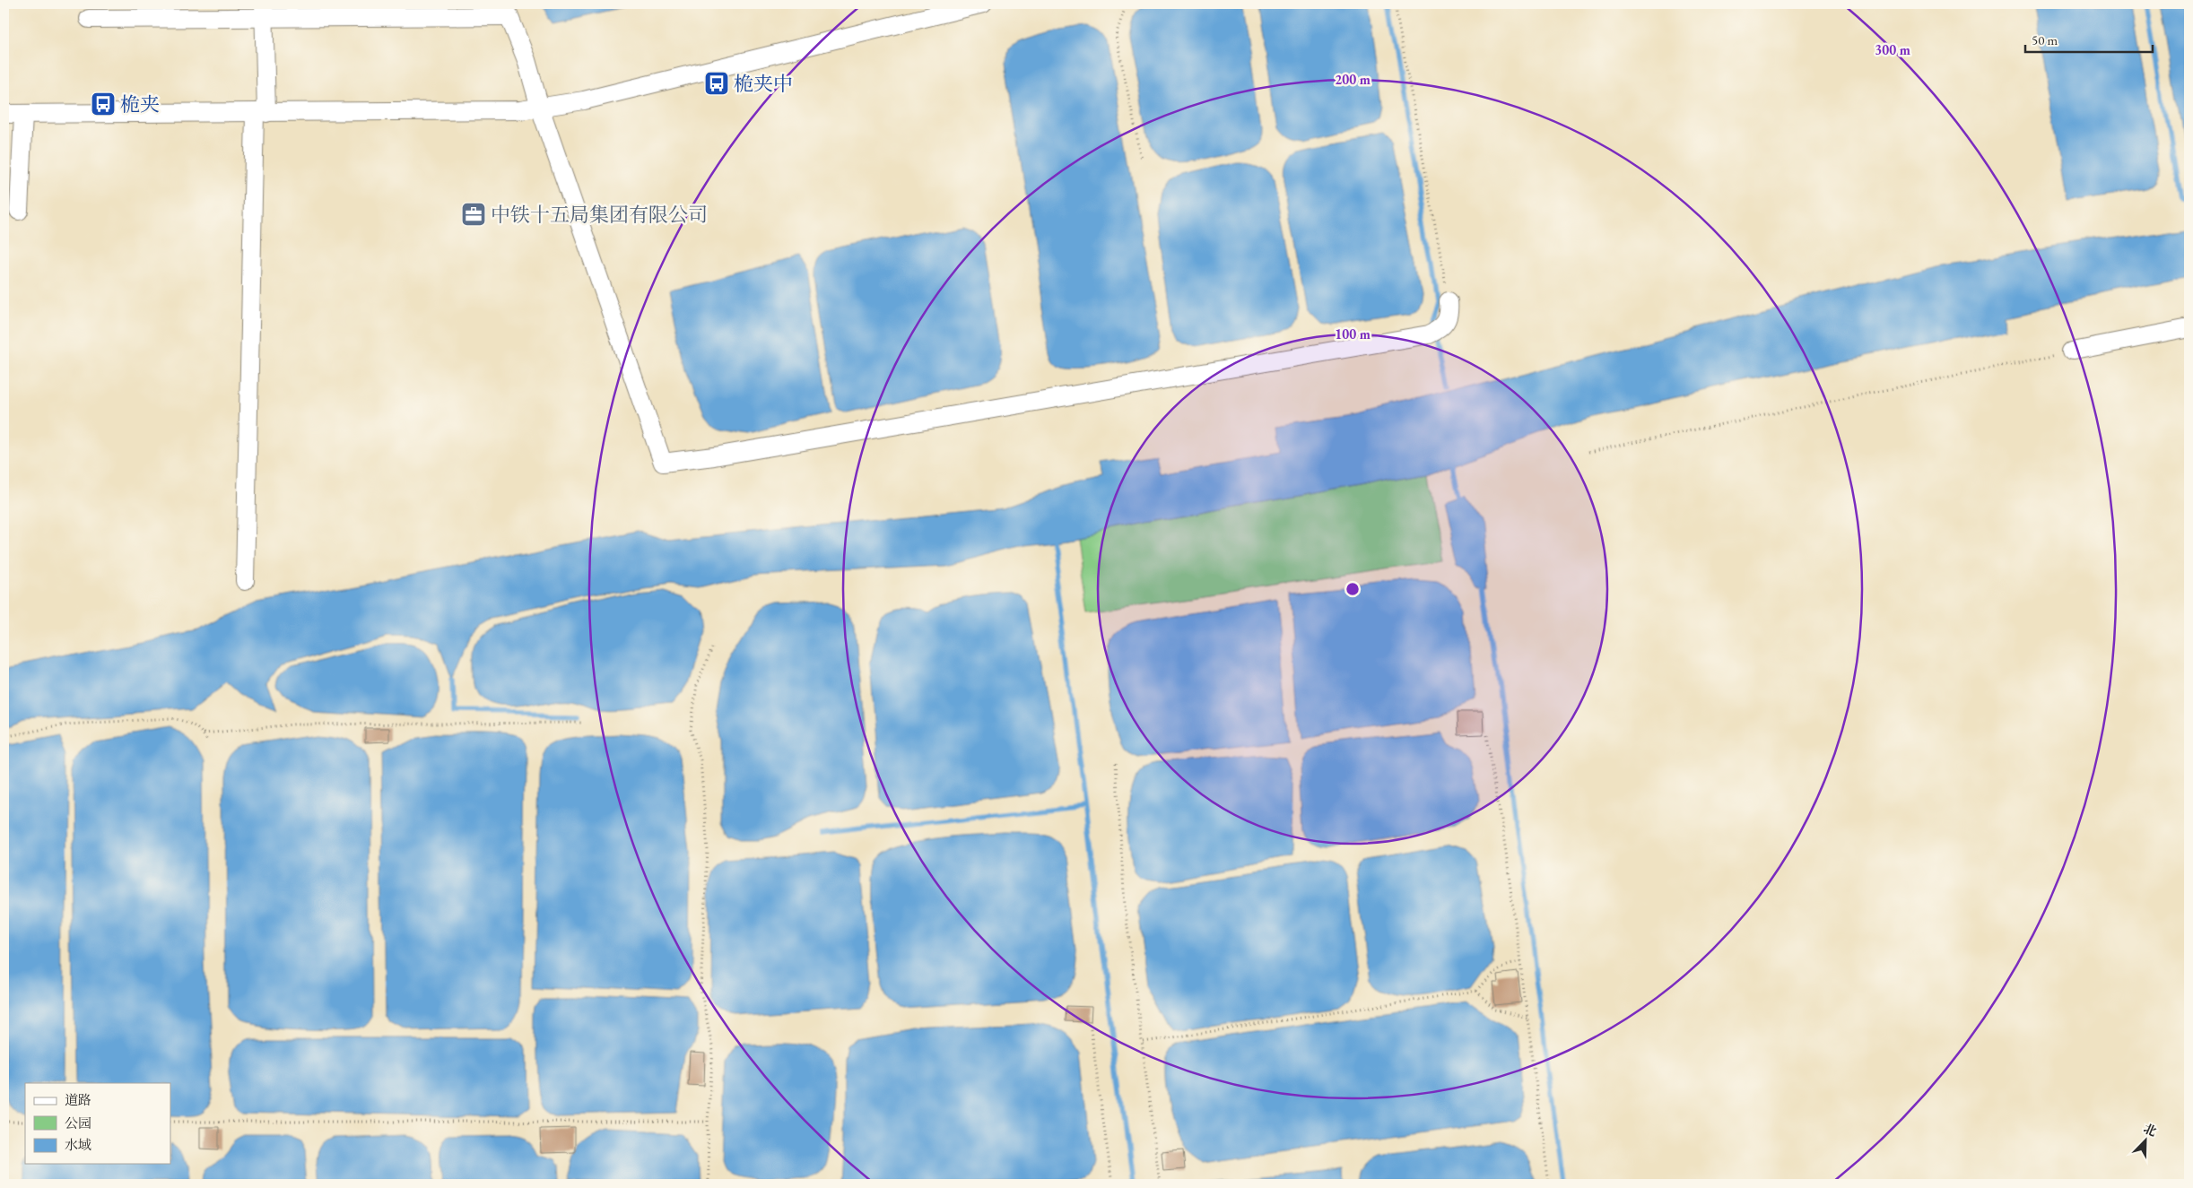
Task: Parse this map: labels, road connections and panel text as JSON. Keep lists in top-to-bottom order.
{
  "places": {
    "bus stop": ["桅夹中", "桅夹"],
    "office": ["中铁十五局集团有限公司"]
  },
  "legend": ["道路", "公园", "水域"],
  "scale_bar": "50 m",
  "north": "top right",
  "rings": ["300 m", "200 m", "100 m"]
}
